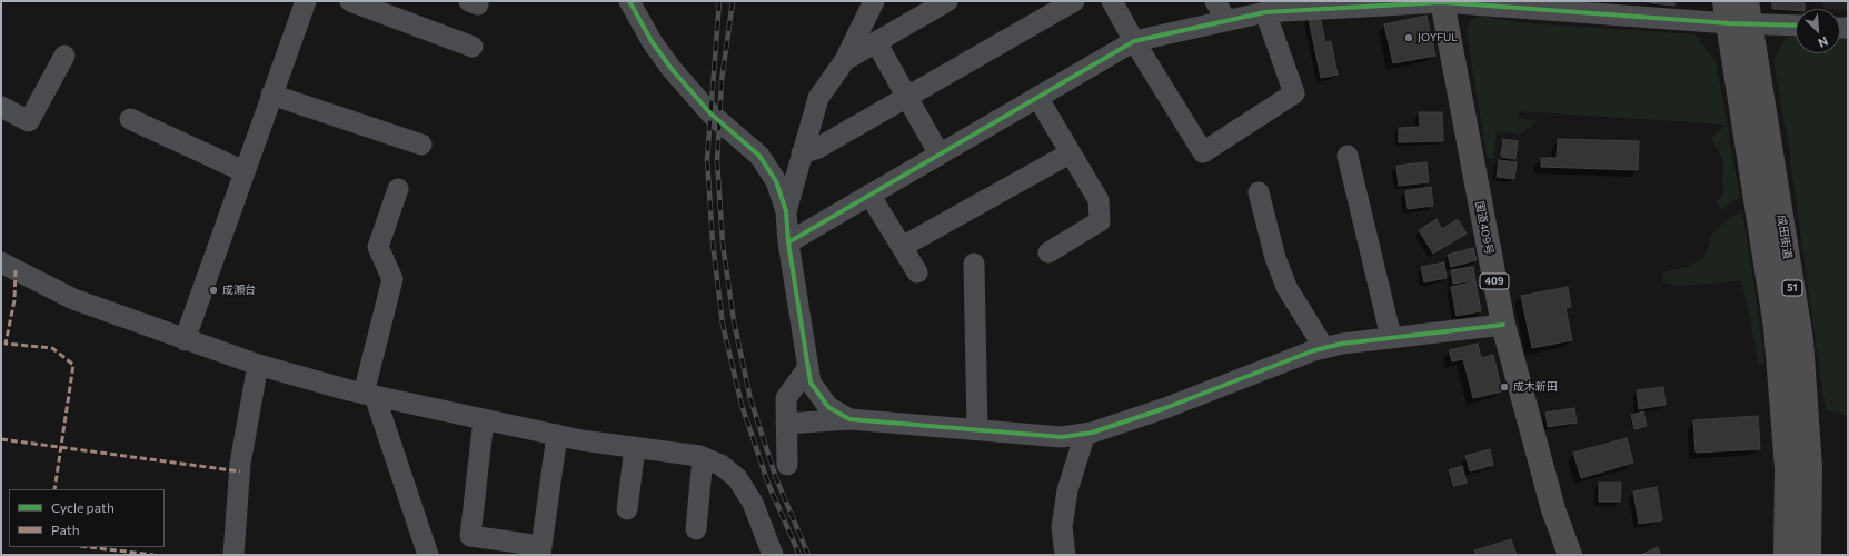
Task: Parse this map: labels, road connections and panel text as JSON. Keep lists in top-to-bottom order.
{
  "streets": {
    "highway": [
      "国道409号",
      "成田街道",
      "409",
      "51"
    ]
  },
  "places": ["JOYFUL", "成瀬台", "成木新田"],
  "legend": ["Cycle path", "Path"],
  "north": "bottom right"
}
